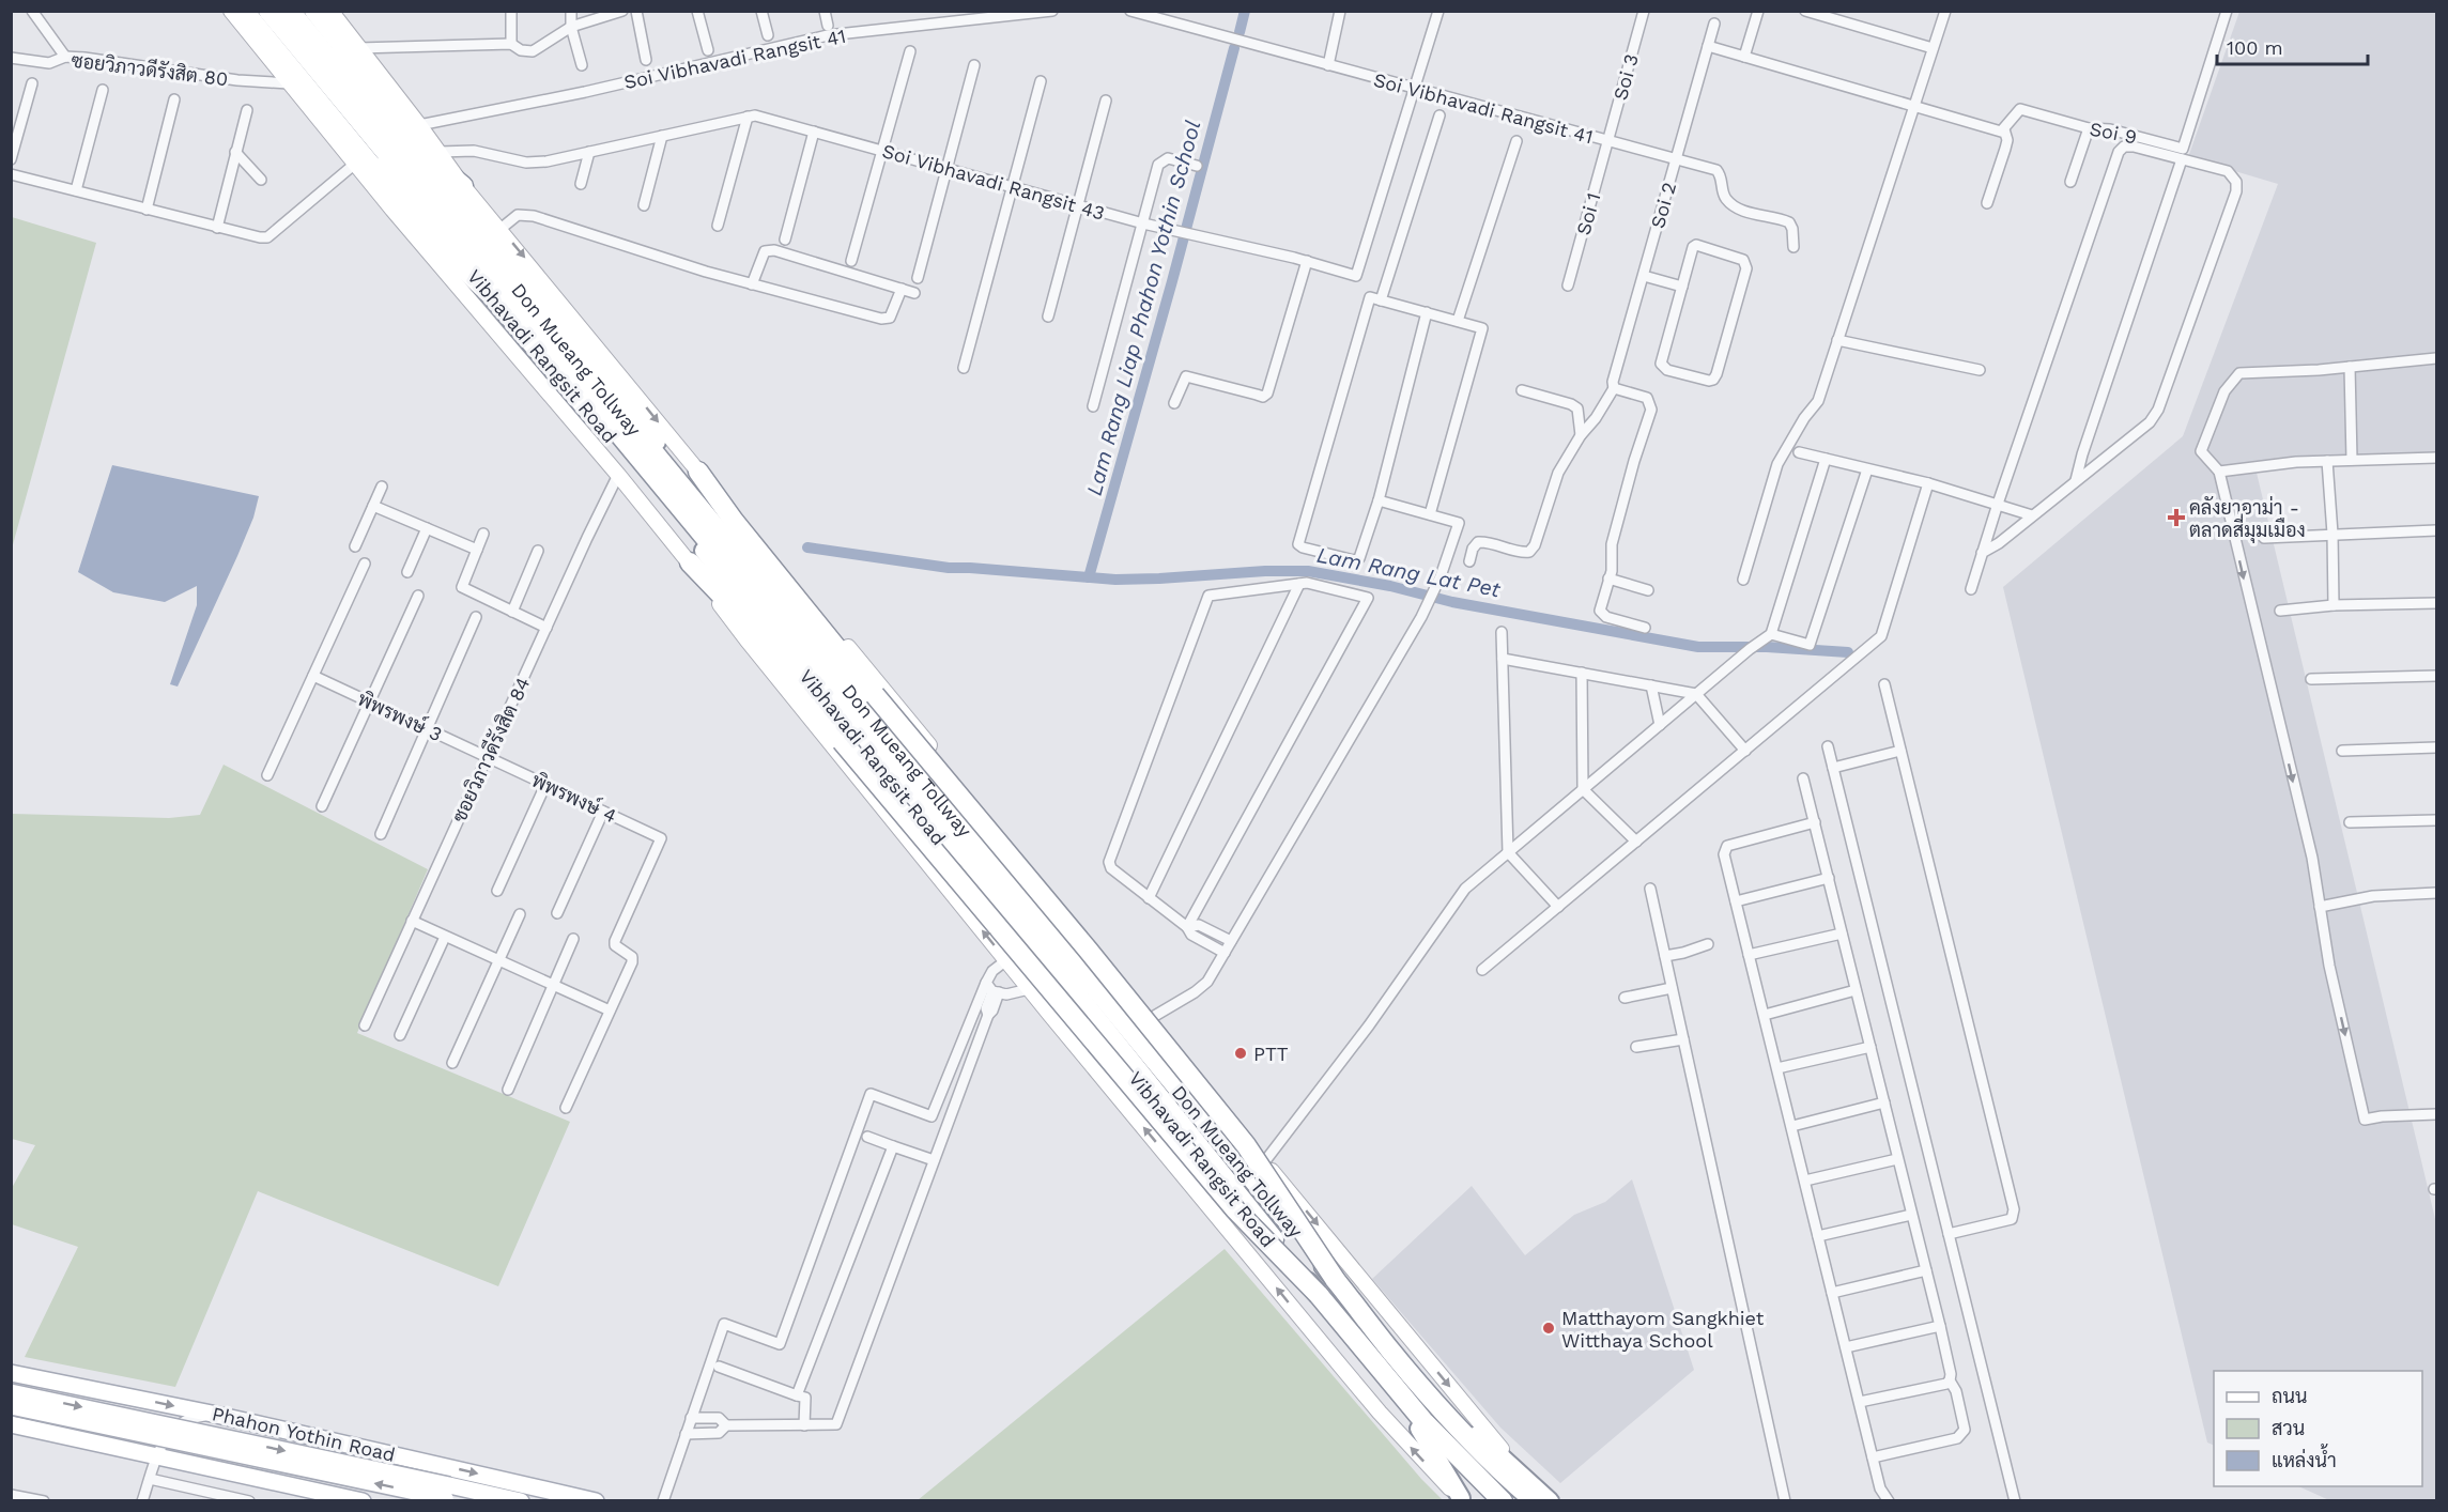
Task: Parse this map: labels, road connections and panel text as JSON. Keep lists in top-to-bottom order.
{
  "streets": {
    "highway": ["Vibhavadi Rangsit Road", "Don Mueang Tollway"],
    "main road": ["Phahon Yothin Road"],
    "street": [
      "Soi Vibhavadi Rangsit 41",
      "ซอยวิภาวดีรังสิต 80",
      "Soi 3",
      "Soi 9",
      "Soi Vibhavadi Rangsit 43",
      "Soi 2",
      "Soi 1",
      "พิพรพงษ์ 3",
      "ซอยวิภาวดีรังสิต 84",
      "พิพรพงษ์ 4"
    ]
  },
  "crossings": [
    ["Soi Vibhavadi Rangsit 41", "Soi 3"],
    ["Soi Vibhavadi Rangsit 41", "Soi Vibhavadi Rangsit 43"],
    ["Soi Vibhavadi Rangsit 41", "Soi 2"],
    ["Soi Vibhavadi Rangsit 41", "Soi 1"],
    ["Soi Vibhavadi Rangsit 41", "Vibhavadi Rangsit Road"],
    ["ซอยวิภาวดีรังสิต 80", "Vibhavadi Rangsit Road"],
    ["Soi 3", "Soi 1"],
    ["Soi Vibhavadi Rangsit 43", "Vibhavadi Rangsit Road"],
    ["Vibhavadi Rangsit Road", "Don Mueang Tollway"],
    ["Vibhavadi Rangsit Road", "ซอยวิภาวดีรังสิต 84"],
    ["พิพรพงษ์ 3", "ซอยวิภาวดีรังสิต 84"],
    ["พิพรพงษ์ 3", "พิพรพงษ์ 4"],
    ["ซอยวิภาวดีรังสิต 84", "พิพรพงษ์ 4"]
  ],
  "water": ["Lam Rang Liap Phahon Yothin School", "Lam Rang Lat Pet"],
  "places": {
    "health": ["คลังยาอาม่า - ตลาดสี่มุมเมือง"],
    "other": ["PTT", "Matthayom Sangkhiet Witthaya School"]
  },
  "legend": ["ถนน", "สวน", "แหล่งน้ำ"],
  "scale_bar": "100 m"
}
